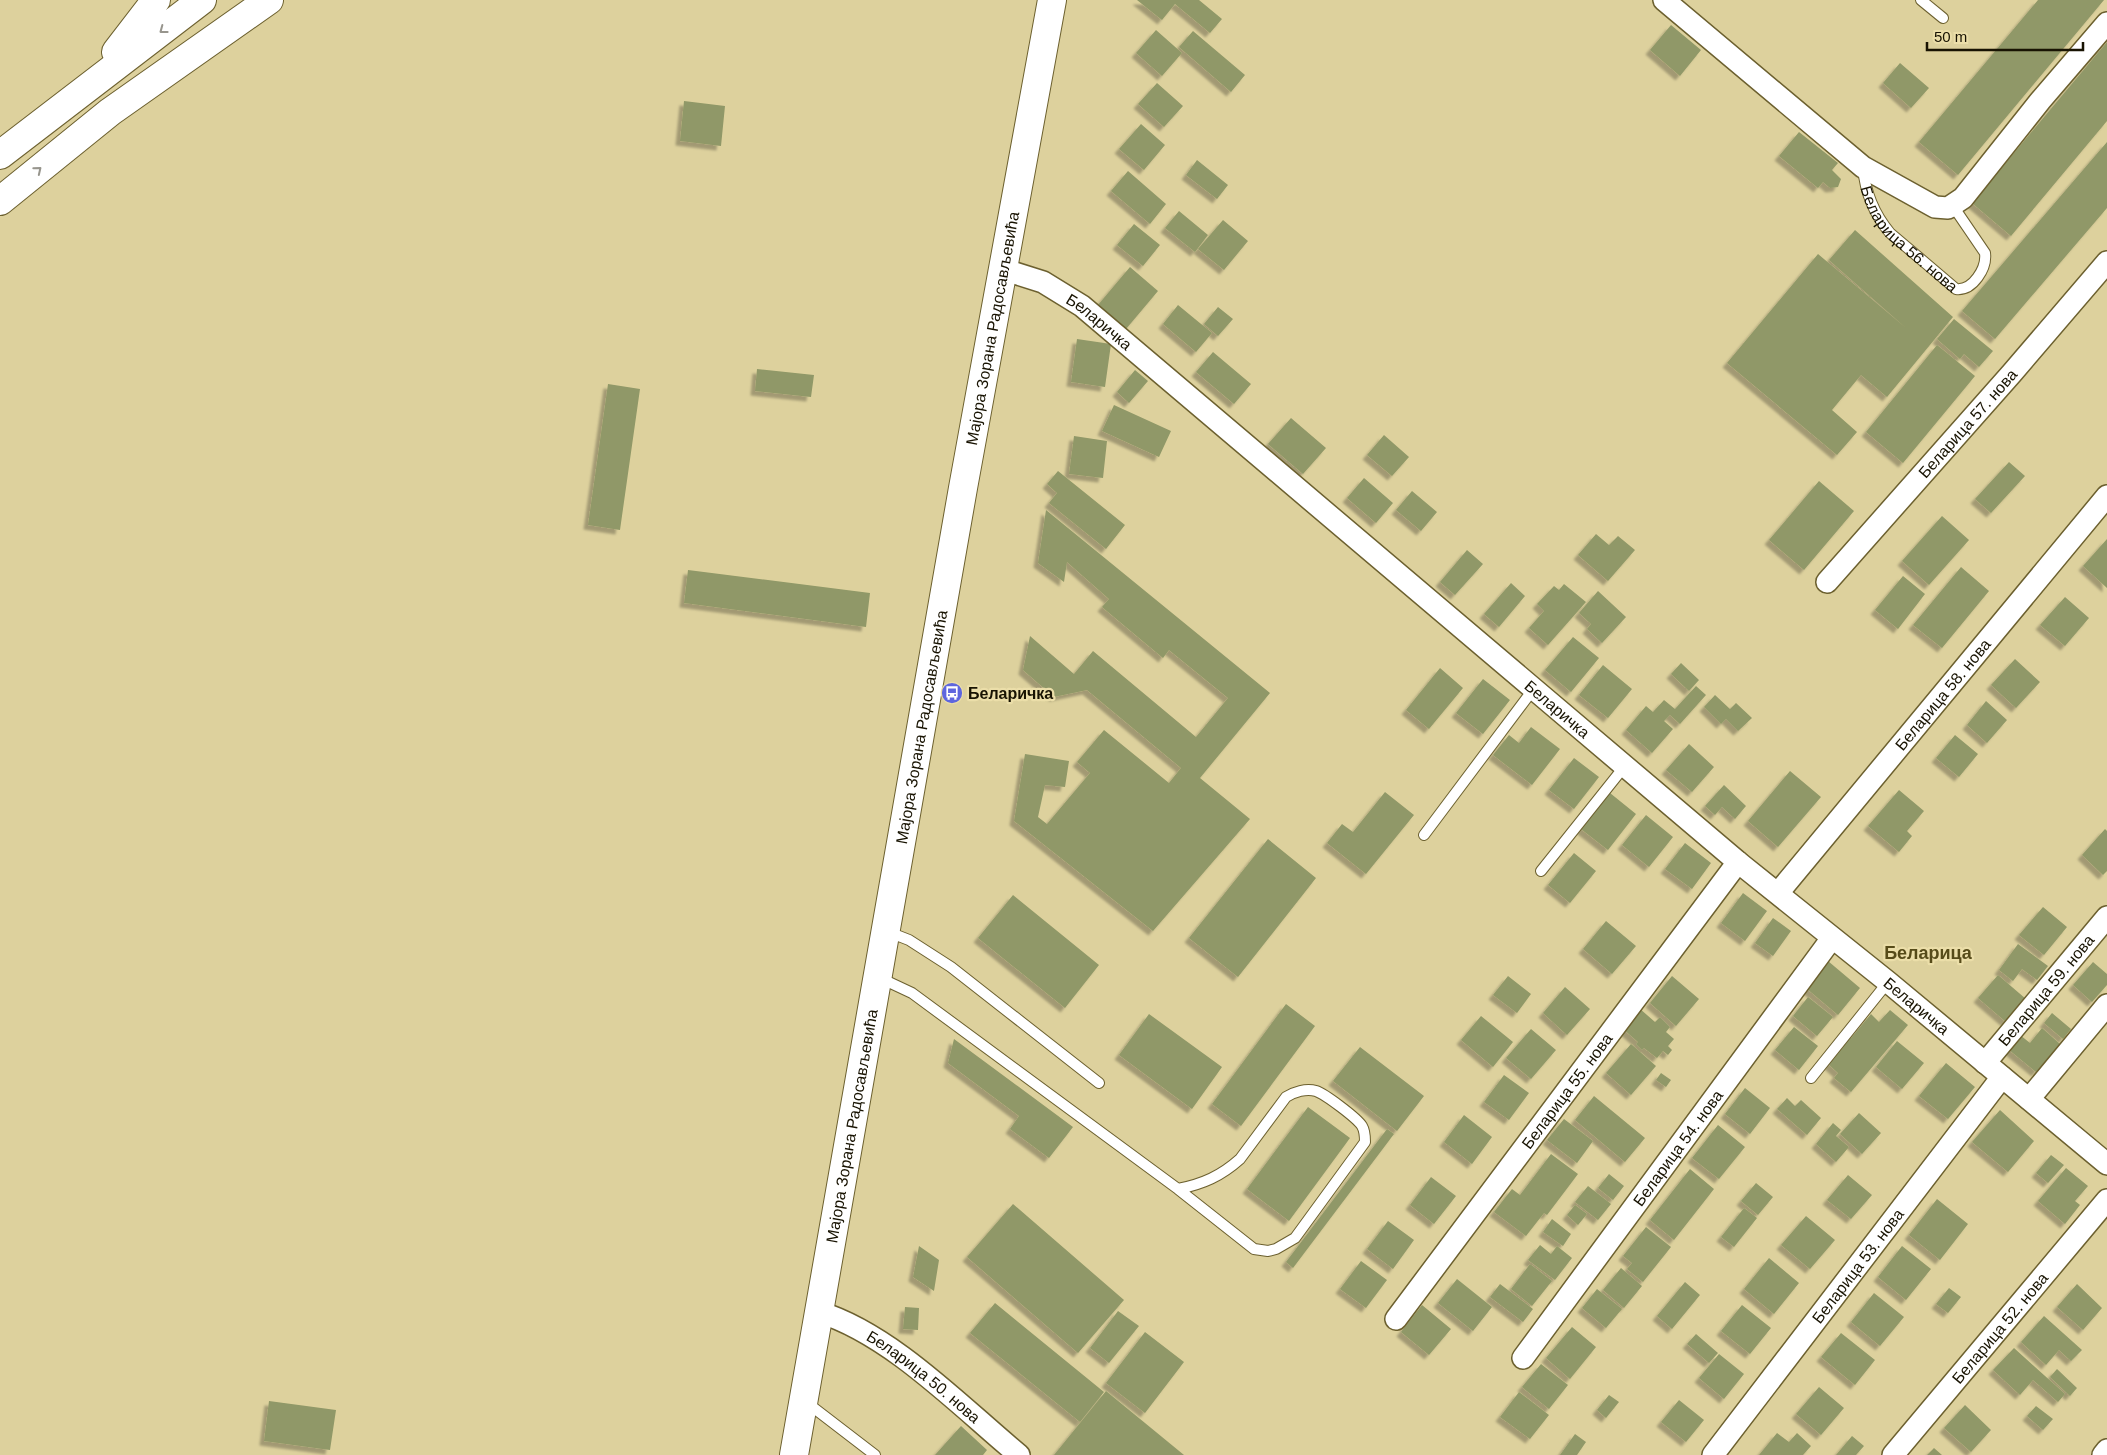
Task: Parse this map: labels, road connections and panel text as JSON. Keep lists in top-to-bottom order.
{
  "streets": {
    "main road": ["Мајора Зорана Радосављевића"],
    "street": [
      "Беларица 56. нова",
      "Беларичка",
      "Беларица 57. нова",
      "Беларица 58. нова",
      "Беларица 59. нова",
      "Беларица 55. нова",
      "Беларица 54. нова",
      "Беларица 53. нова",
      "Беларица 52. нова",
      "Беларица 50. нова"
    ]
  },
  "crossings": [
    ["Беларичка", "Мајора Зорана Радосављевића"],
    ["Беларичка", "Беларица 58. нова"],
    ["Беларичка", "Беларица 59. нова"],
    ["Беларичка", "Беларица 55. нова"],
    ["Беларичка", "Беларица 54. нова"],
    ["Беларичка", "Беларица 53. нова"],
    ["Мајора Зорана Радосављевића", "Беларица 50. нова"]
  ],
  "districts": ["Беларица"],
  "places": {
    "bus stop": ["Беларичка"]
  },
  "scale_bar": "50 m"
}
